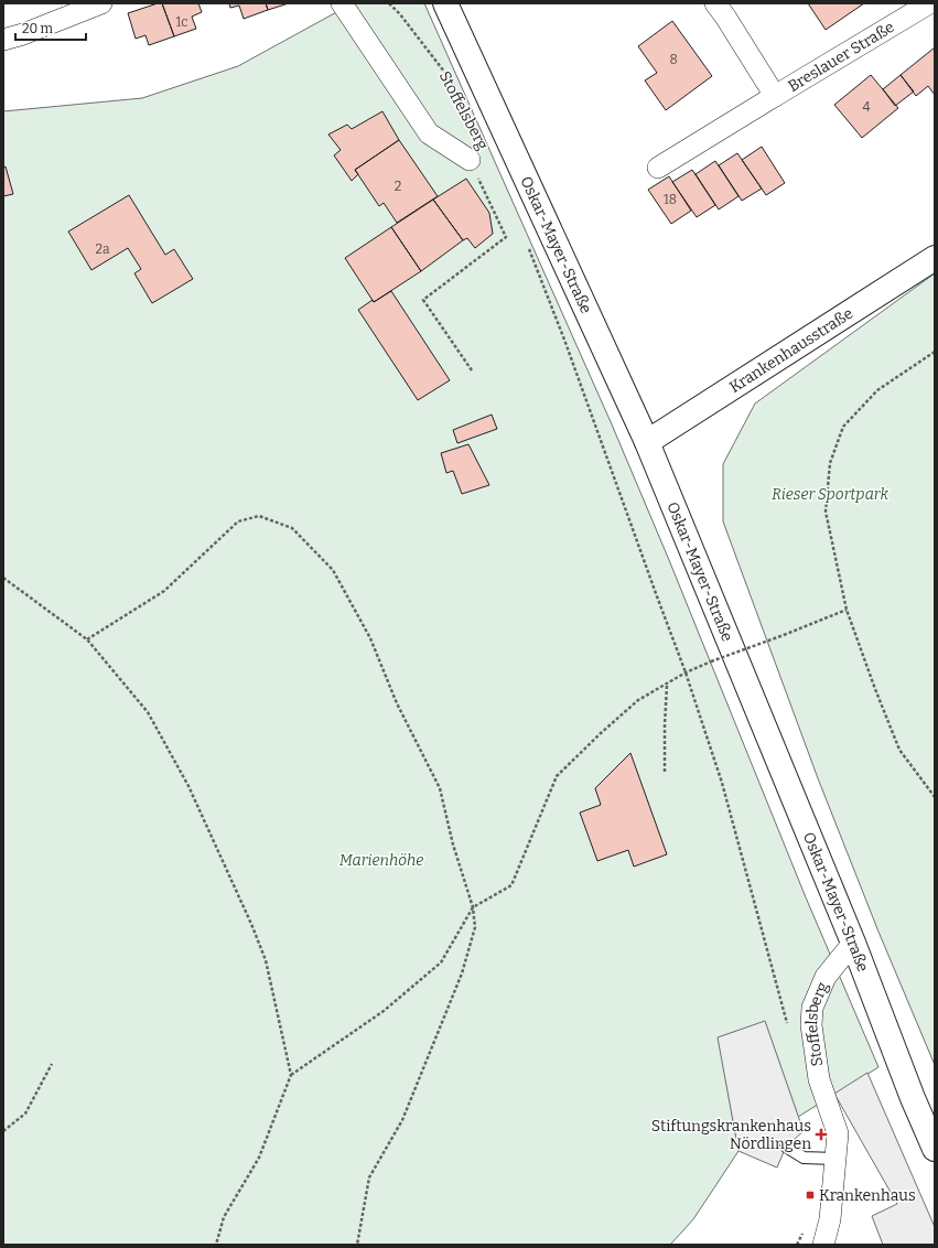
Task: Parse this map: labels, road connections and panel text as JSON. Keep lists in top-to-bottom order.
{
  "streets": {
    "main road": ["Oskar-Mayer-Straße", "Krankenhausstraße"],
    "street": ["Breslauer Straße", "Stoffelsberg"]
  },
  "crossings": [
    ["Stoffelsberg", "Oskar-Mayer-Straße"],
    ["Oskar-Mayer-Straße", "Krankenhausstraße"]
  ],
  "parks": ["Rieser Sportpark", "Marienhöhe"],
  "places": {
    "health": ["Stiftungskrankenhaus Nördlingen"],
    "transit": ["Krankenhaus"]
  },
  "house_numbers": [
    "1c",
    "8",
    "4",
    "2",
    "18",
    "2a"
  ],
  "scale_bar": "20 m"
}
